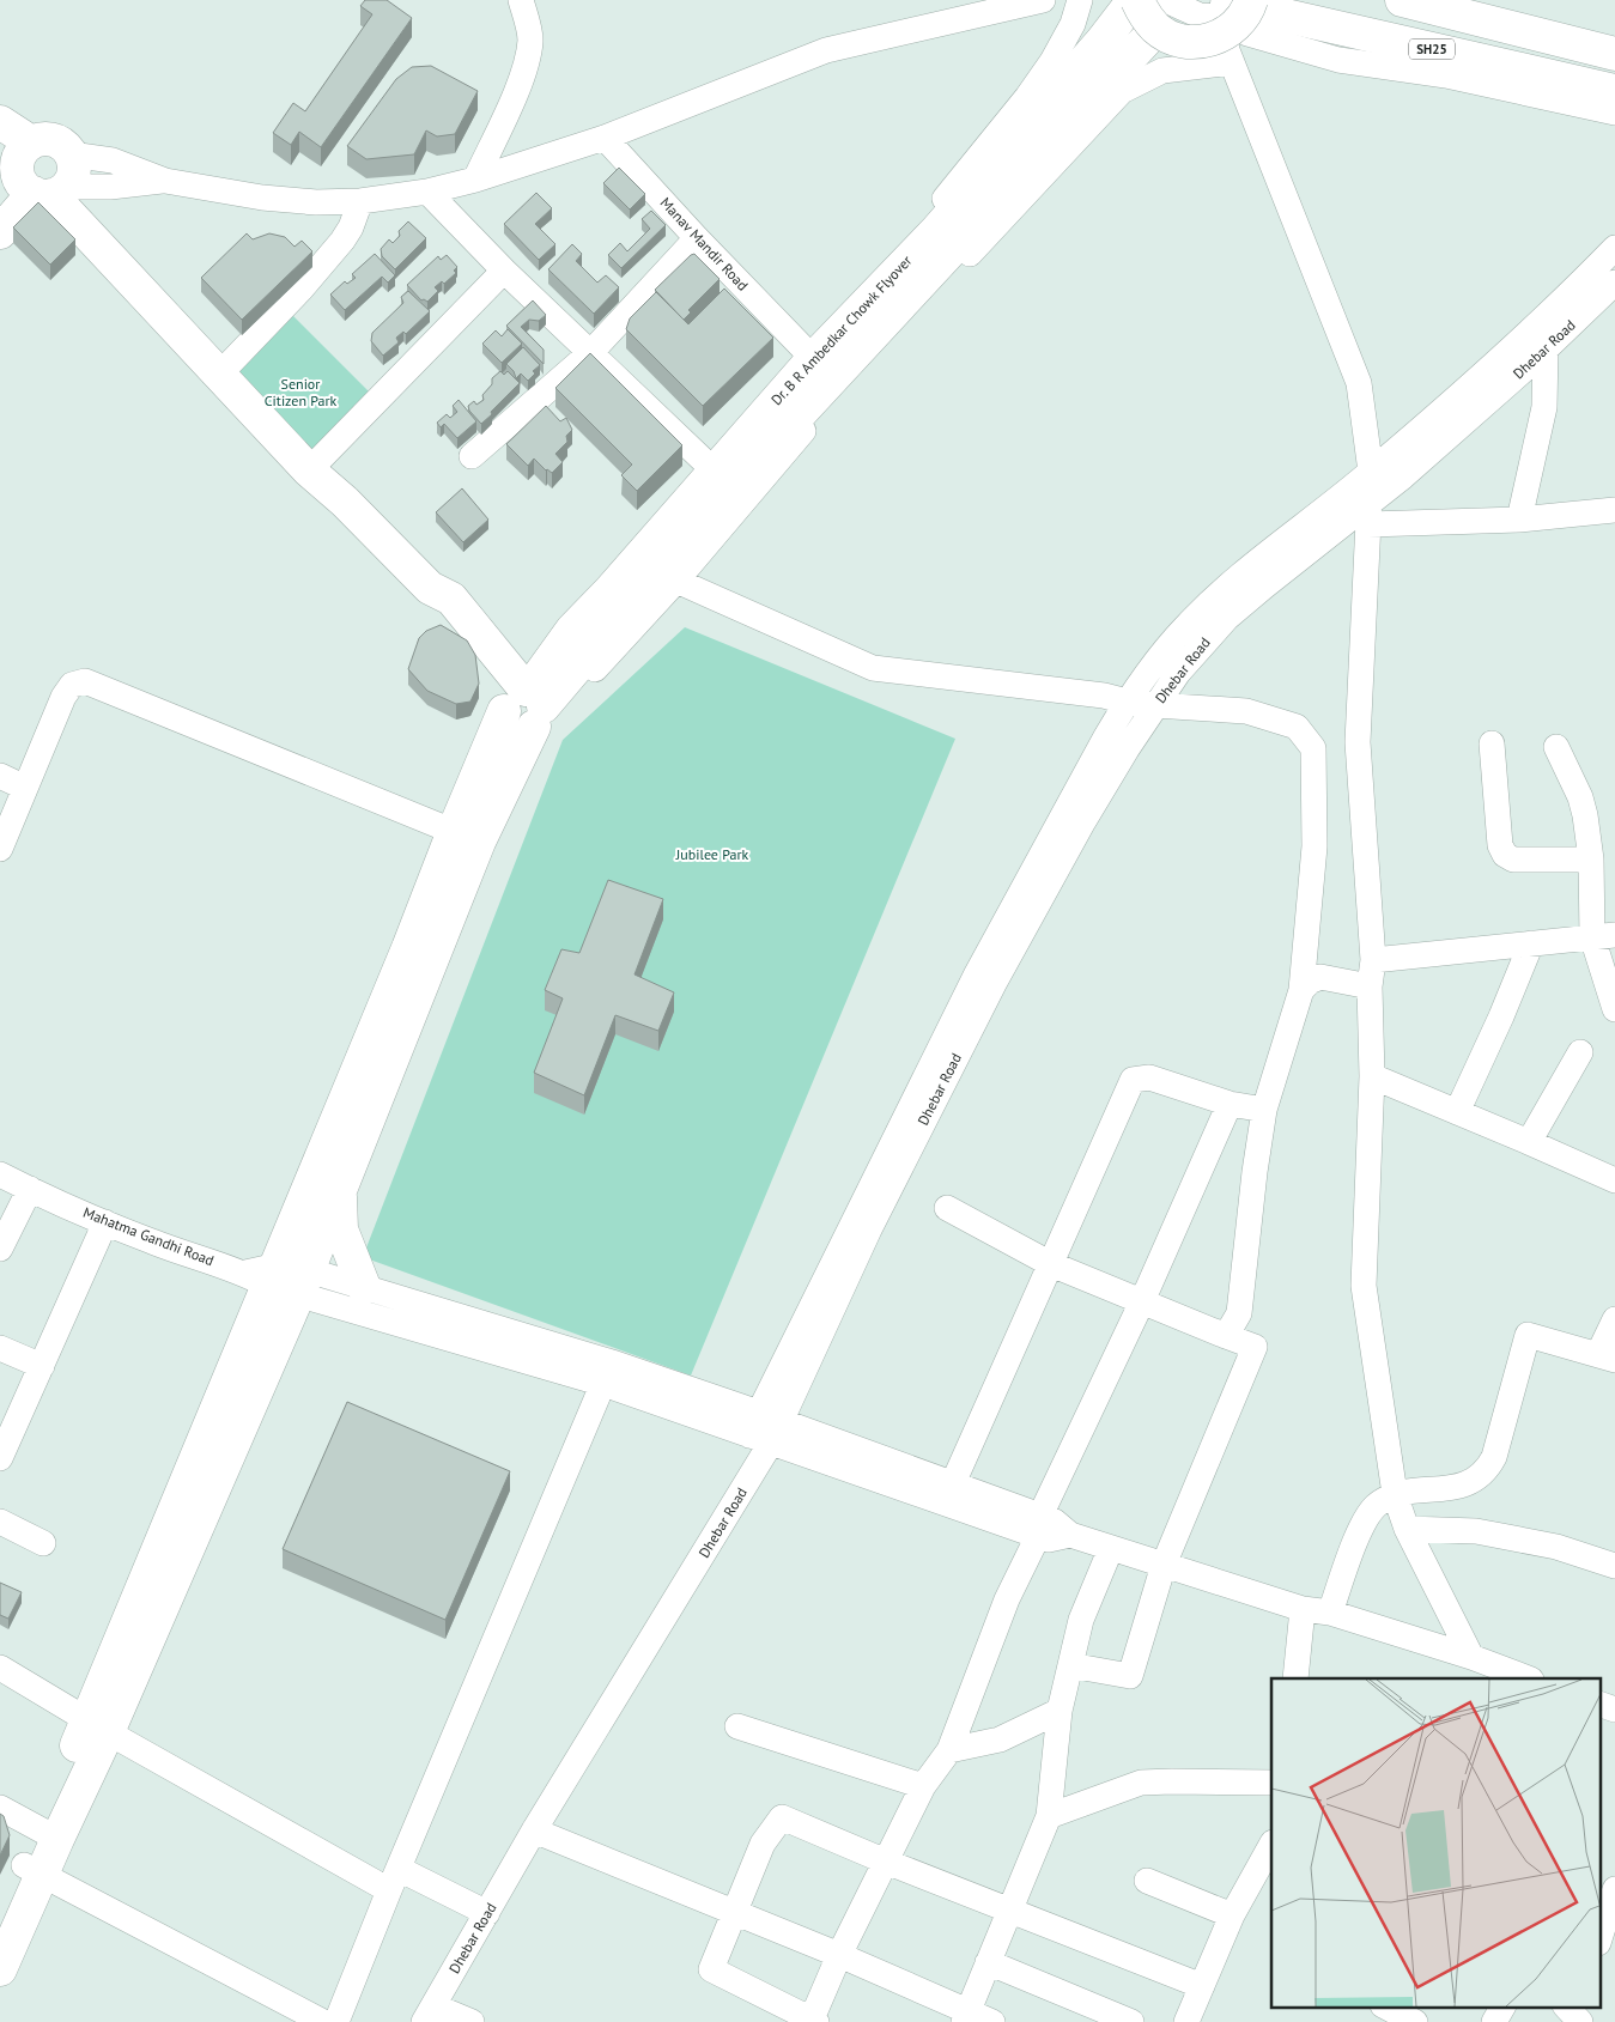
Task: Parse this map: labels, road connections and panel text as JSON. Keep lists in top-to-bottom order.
{
  "streets": {
    "main road": ["SH25", "Dr. B R Ambedkar Chowk Flyover"],
    "street": ["Manav Mandir Road", "Dhebar Road", "Mahatma Gandhi Road"]
  },
  "parks": ["Senior Citizen Park", "Jubilee Park"]
}
